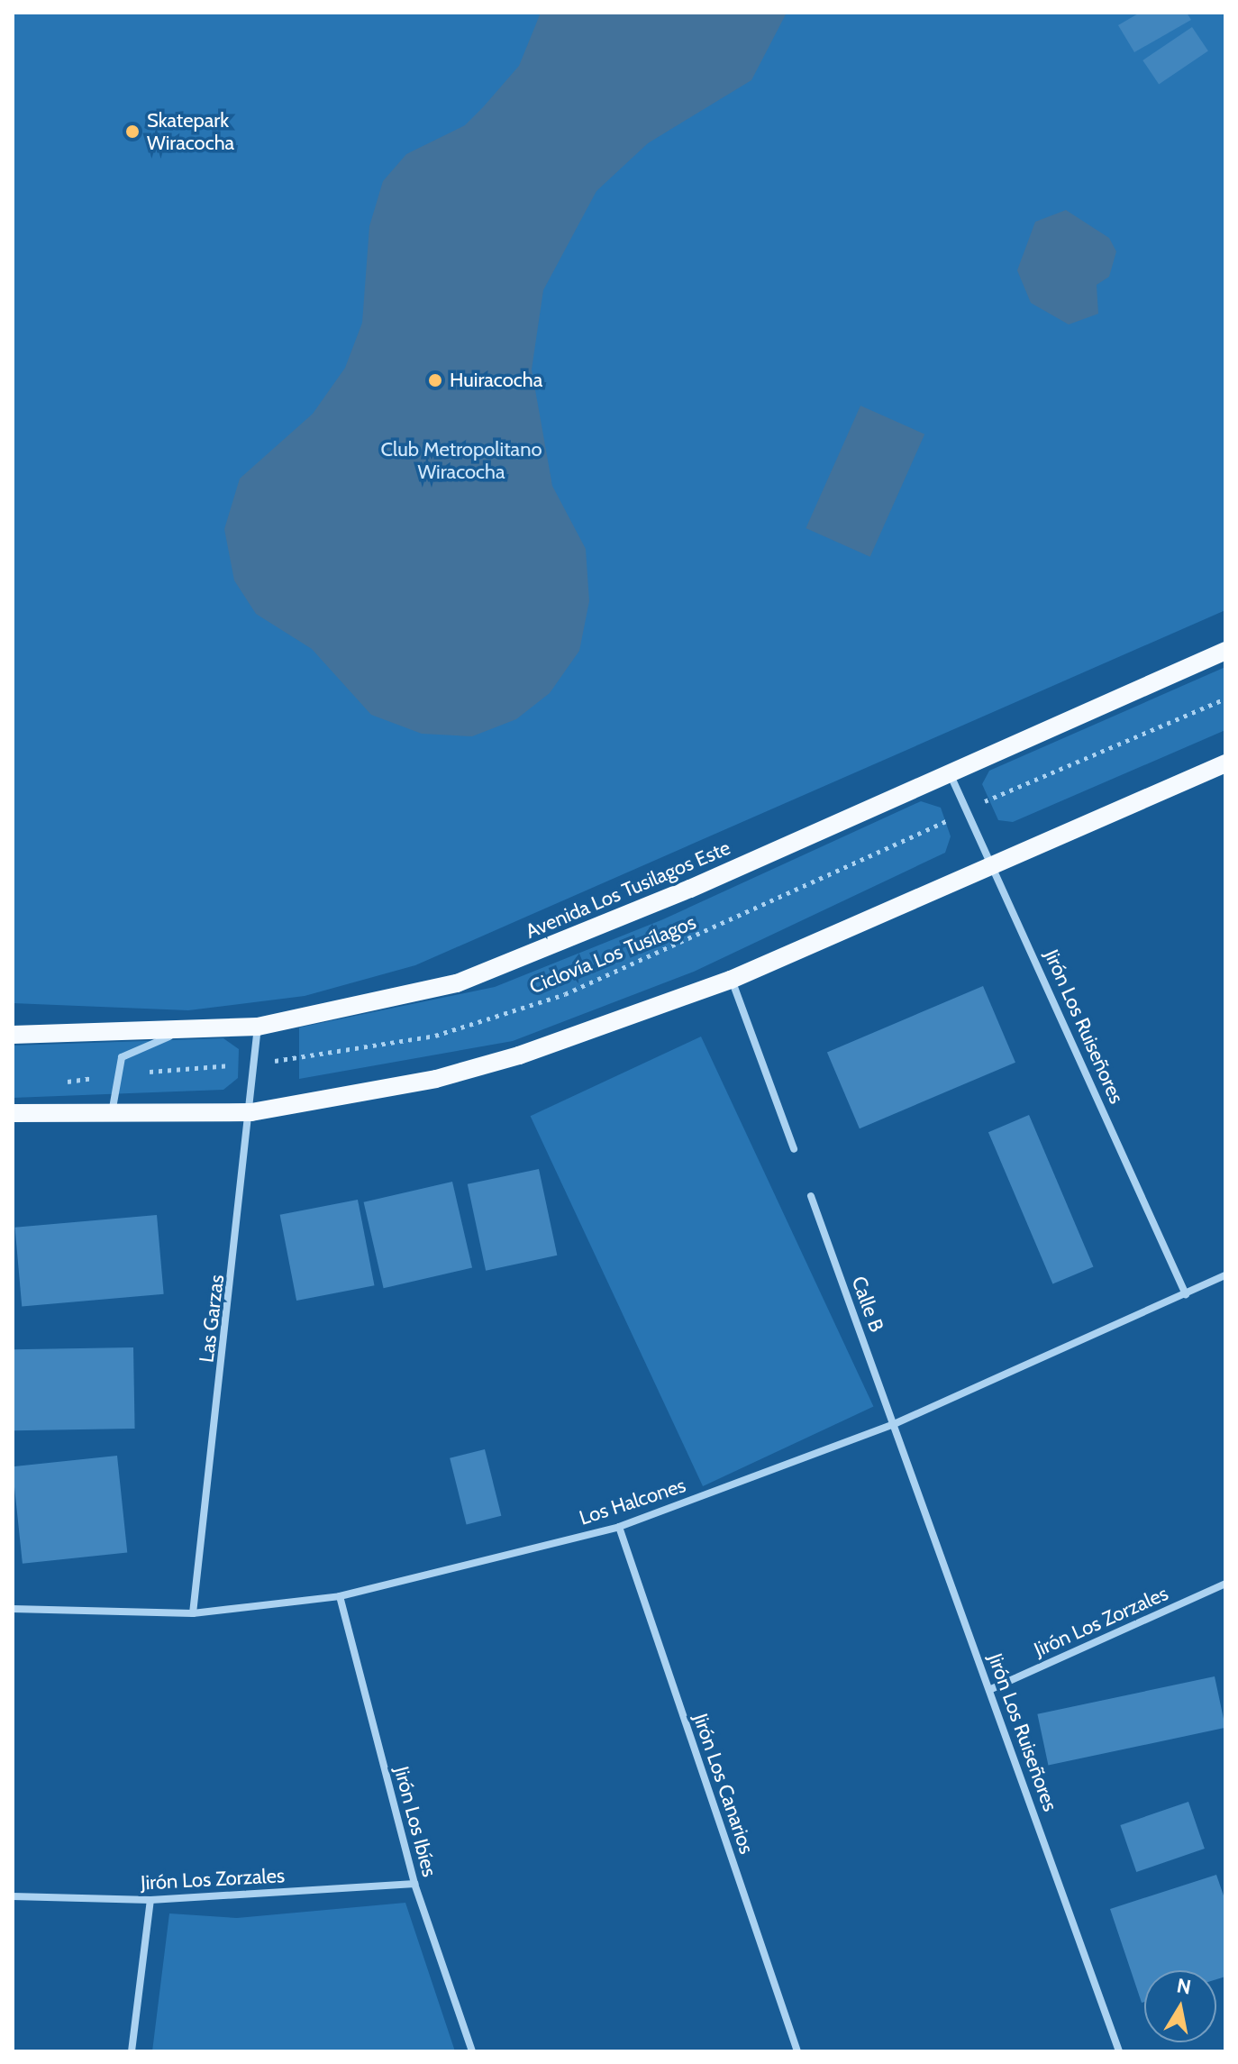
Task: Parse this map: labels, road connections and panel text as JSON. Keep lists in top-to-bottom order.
{
  "streets": {
    "main road": ["Avenida Los Tusilagos Este"],
    "street": [
      "Jirón Los Ruiseñores",
      "Calle B",
      "Las Garzas",
      "Los Halcones",
      "Jirón Los Zorzales",
      "Jirón Los Canarios",
      "Jirón Los Ibíes"
    ],
    "path": ["Ciclovía Los Tusílagos"]
  },
  "crossings": [
    ["Avenida Los Tusilagos Este", "Jirón Los Ruiseñores"],
    ["Avenida Los Tusilagos Este", "Las Garzas"],
    ["Jirón Los Ruiseñores", "Calle B"],
    ["Jirón Los Ruiseñores", "Los Halcones"],
    ["Jirón Los Ruiseñores", "Jirón Los Zorzales"],
    ["Calle B", "Los Halcones"],
    ["Las Garzas", "Los Halcones"],
    ["Los Halcones", "Jirón Los Canarios"],
    ["Los Halcones", "Jirón Los Ibíes"],
    ["Jirón Los Zorzales", "Jirón Los Ibíes"]
  ],
  "parks": ["Club Metropolitano Wiracocha"],
  "places": ["Skatepark Wiracocha", "Huiracocha"],
  "north": "top"
}
